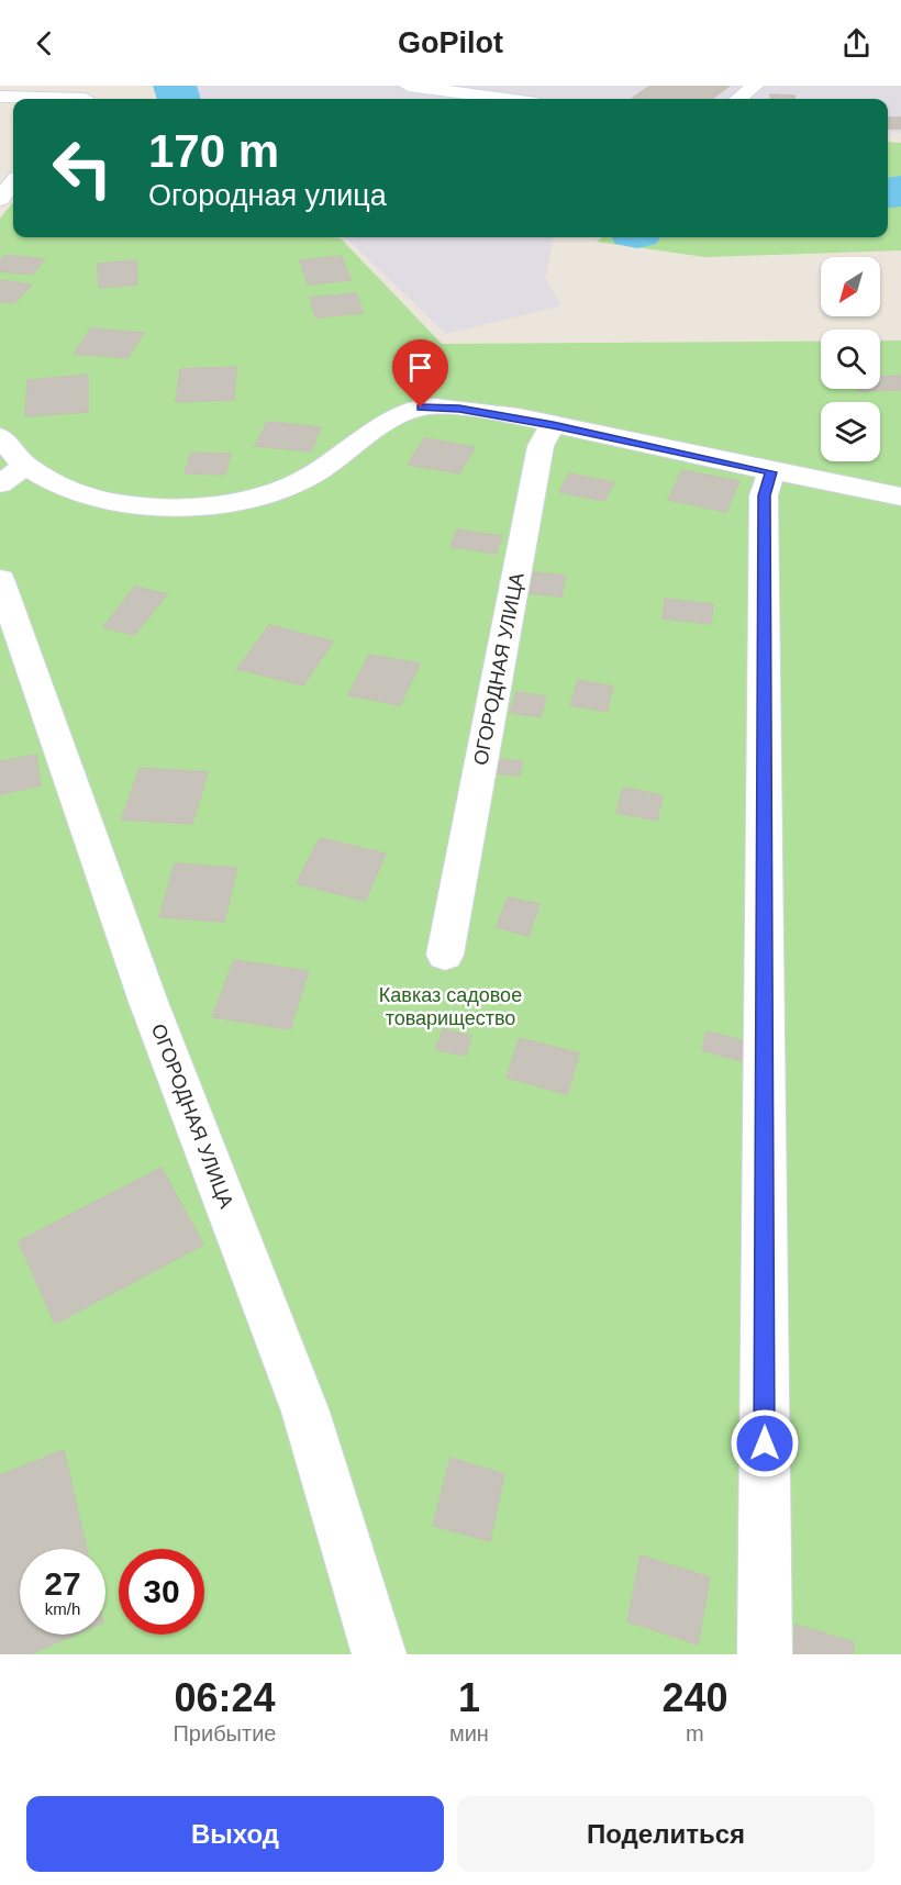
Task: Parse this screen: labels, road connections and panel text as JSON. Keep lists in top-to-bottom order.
{
  "streets": {
    "street": ["ОГОРОДНАЯ УЛИЦА"]
  },
  "parks": ["Кавказ садовое товарищество"],
  "north": "bottom left",
  "page": {
    "header": "GoPilot",
    "turn": ["170 m", "Огородная улица"],
    "speed": "27 km/h",
    "limit": "30",
    "eta": [
      "06:24",
      "Прибытие",
      "1",
      "мин",
      "240",
      "m"
    ],
    "buttons": ["Выход", "Поделиться"]
  }
}
